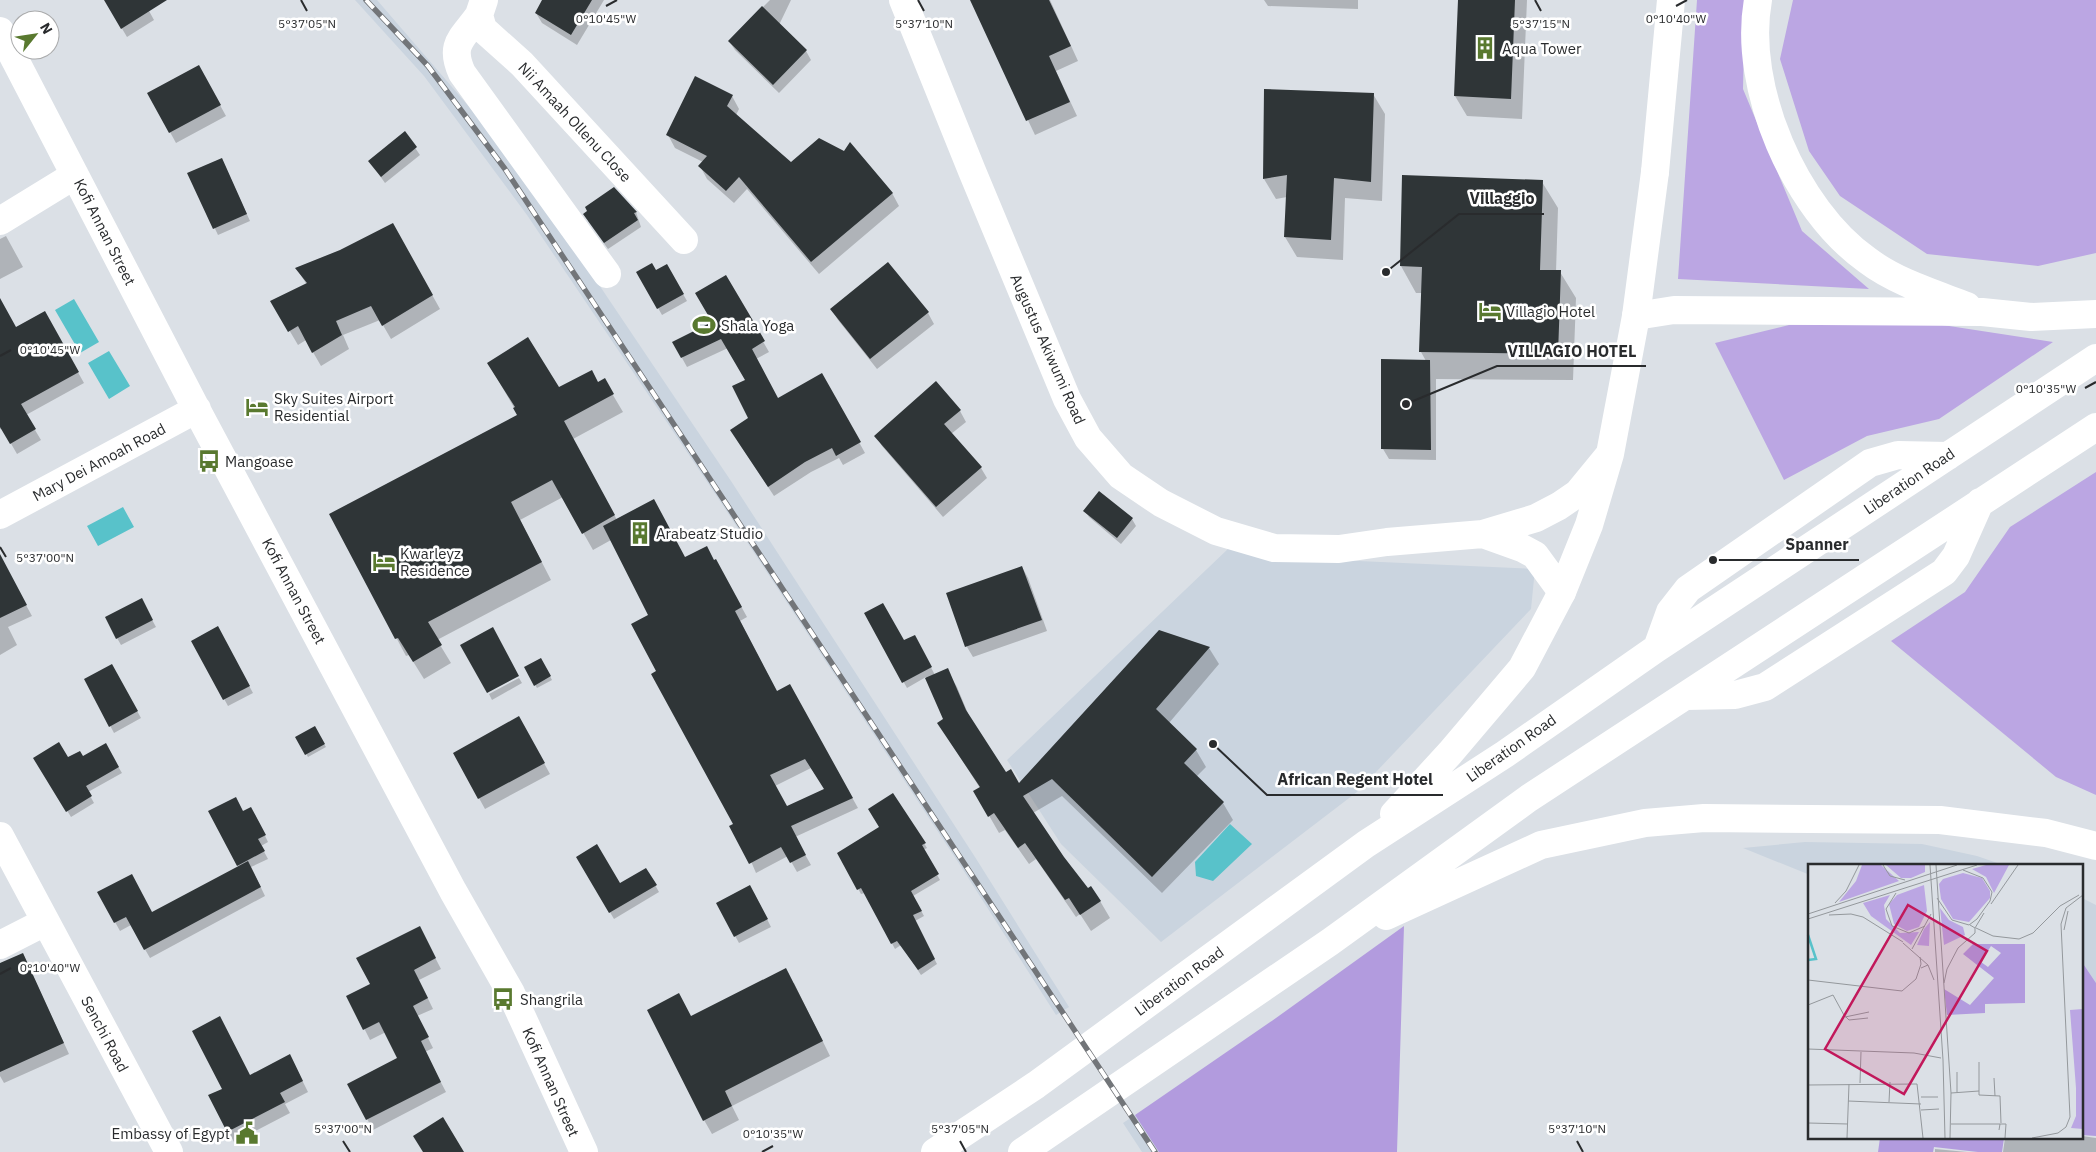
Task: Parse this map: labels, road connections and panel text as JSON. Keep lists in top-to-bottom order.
{
  "streets": {
    "main road": [
      "Nii Amaah Ollenu Close",
      "Kofi Annan Street",
      "Augustus Akiwumi Road",
      "Mary Dei Amoah Road",
      "Liberation Road",
      "Senchi Road"
    ]
  },
  "crossings": [
    ["Kofi Annan Street", "Mary Dei Amoah Road"]
  ],
  "places": {
    "building": ["Aqua Tower", "Arabeatz Studio"],
    "other": [
      "Villaggio",
      "VILLAGIO HOTEL",
      "Spanner",
      "African Regent Hotel"
    ],
    "hotel": ["Villagio Hotel", "Sky Suites Airport Residential", "Kwarleyz Residence"],
    "sports": ["Shala Yoga"],
    "bus stop": ["Mangoase", "Shangrila"],
    "public building": ["Embassy of Egypt"]
  },
  "north": "top right",
  "coordinates": [
    "0°10'45\"W",
    "0°10'40\"W",
    "5°37'05\"N",
    "5°37'10\"N",
    "5°37'15\"N",
    "0°10'35\"W",
    "5°37'00\"N"
  ]
}
